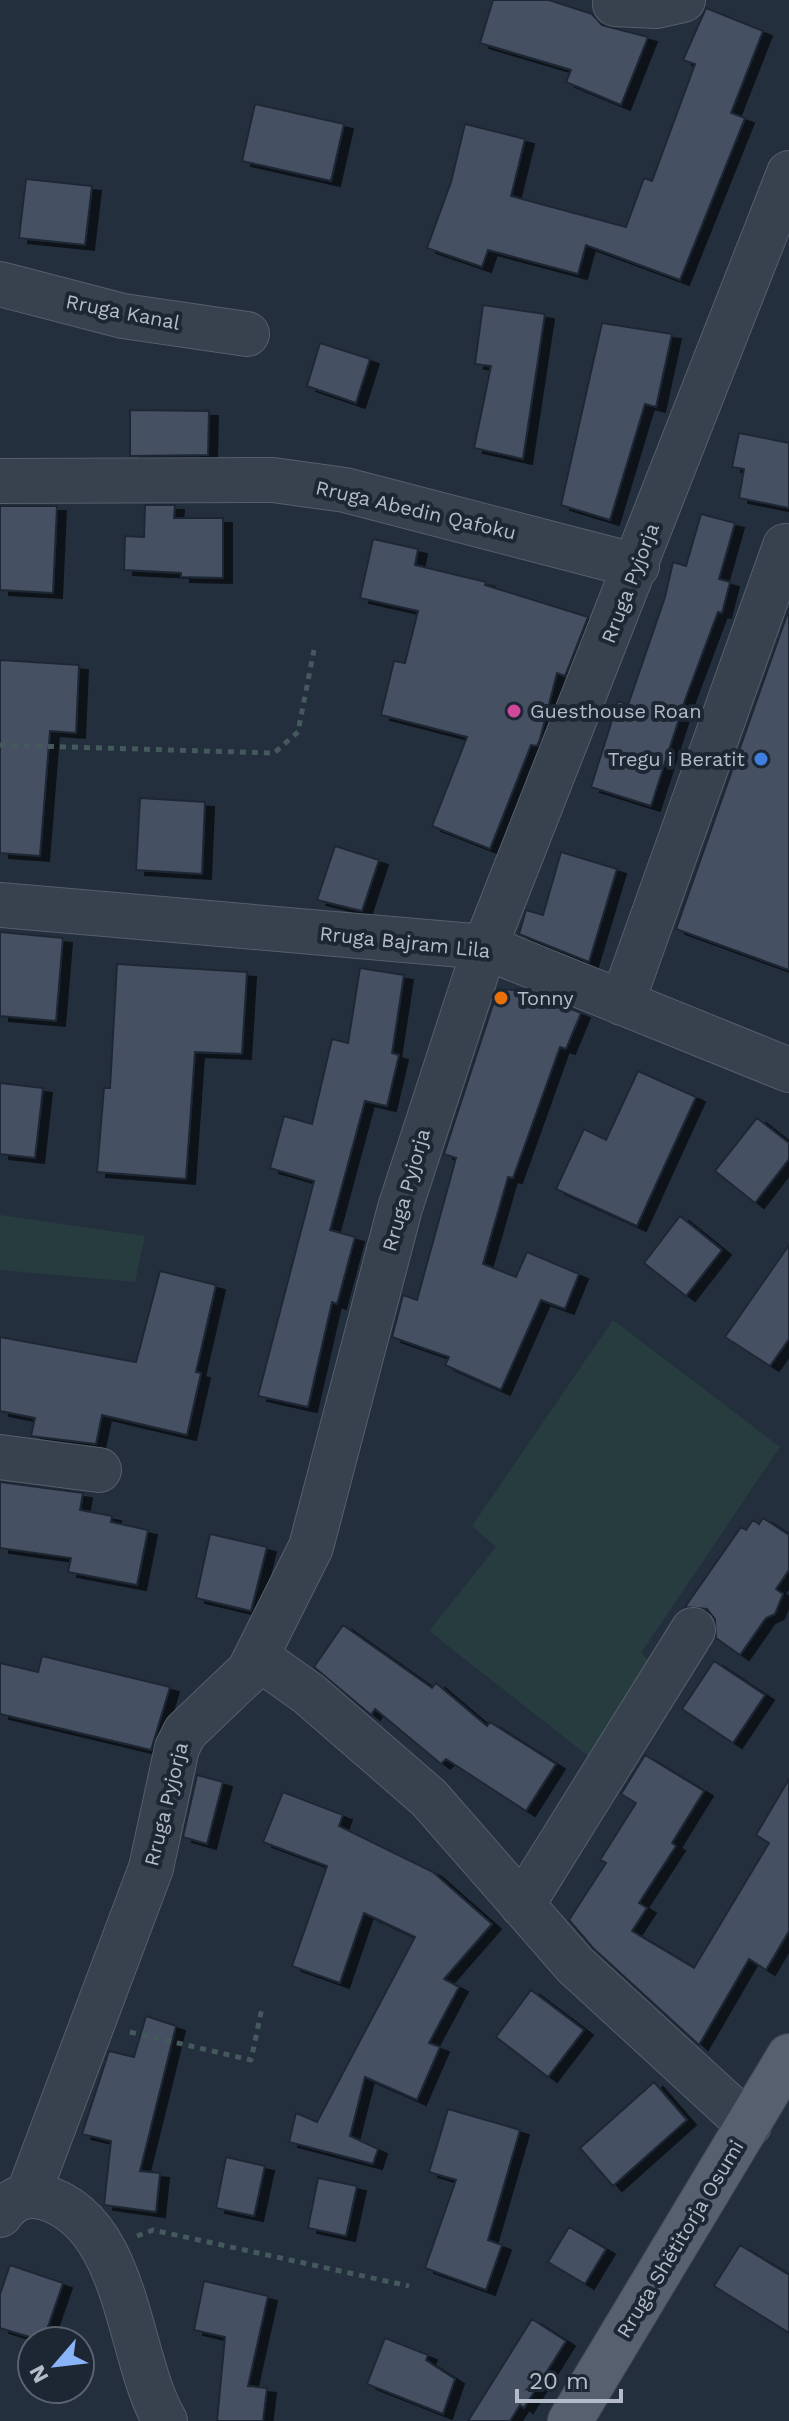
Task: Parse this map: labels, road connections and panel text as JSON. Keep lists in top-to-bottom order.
{
  "streets": {
    "main road": ["Rruga Shëtitorja Osumi"],
    "street": [
      "Rruga Kanal",
      "Rruga Abedin Qafoku",
      "Rruga Pyjorja",
      "Rruga Bajram Lila"
    ]
  },
  "crossings": [
    ["Rruga Abedin Qafoku", "Rruga Pyjorja"],
    ["Rruga Pyjorja", "Rruga Bajram Lila"]
  ],
  "places": ["Guesthouse Roan", "Tregu i Beratit", "Tonny"],
  "scale_bar": "20 m",
  "north": "bottom left"
}
